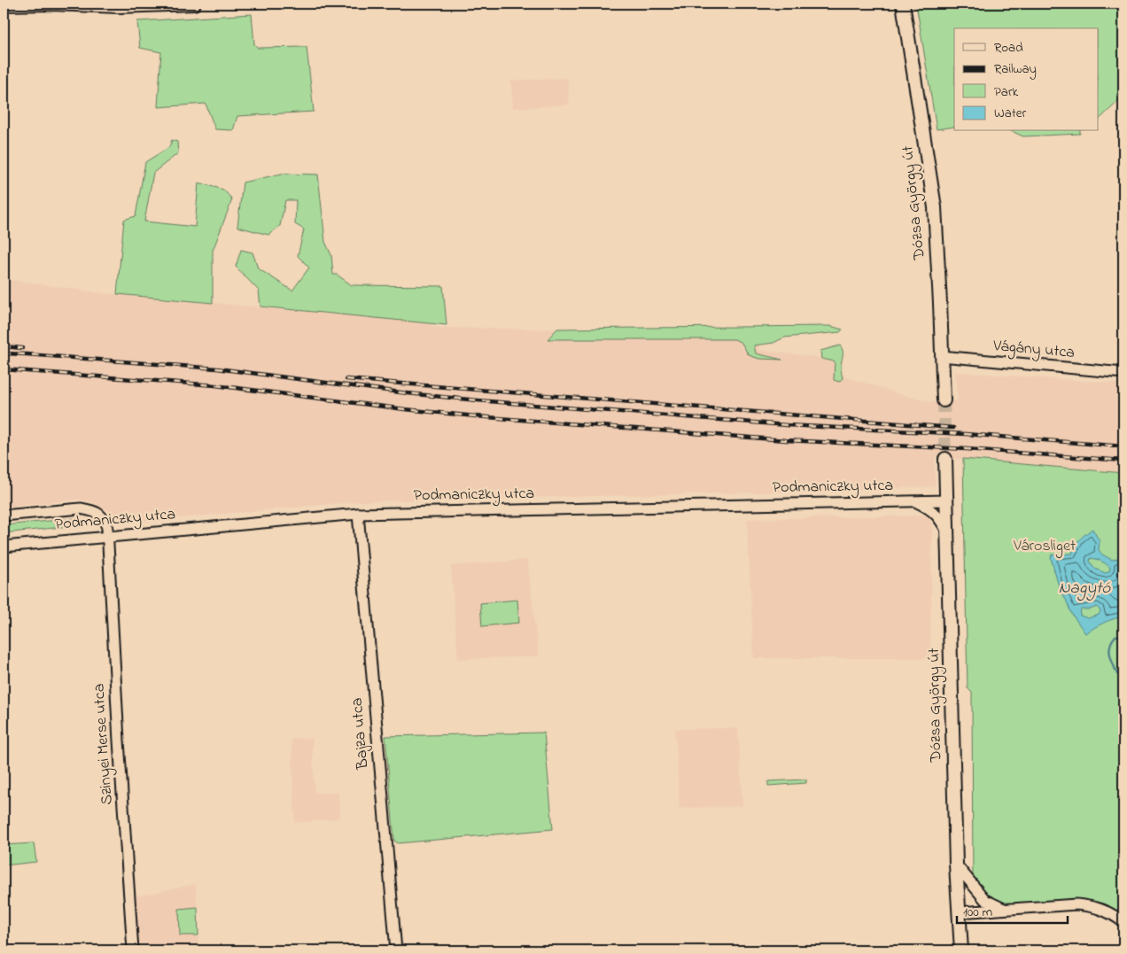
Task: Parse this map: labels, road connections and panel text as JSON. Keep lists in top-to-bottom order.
{
  "streets": {
    "main road": ["Dózsa György út"],
    "street": [
      "Vágány utca",
      "Podmaniczky utca",
      "Bajza utca",
      "Szinyei Merse utca"
    ]
  },
  "crossings": [
    ["Dózsa György út", "Vágány utca"],
    ["Dózsa György út", "Podmaniczky utca"],
    ["Podmaniczky utca", "Bajza utca"],
    ["Podmaniczky utca", "Szinyei Merse utca"]
  ],
  "water": ["Nagytó"],
  "parks": ["Városliget"],
  "legend": [
    "Road",
    "Railway",
    "Park",
    "Water"
  ],
  "scale_bar": "100 m"
}
